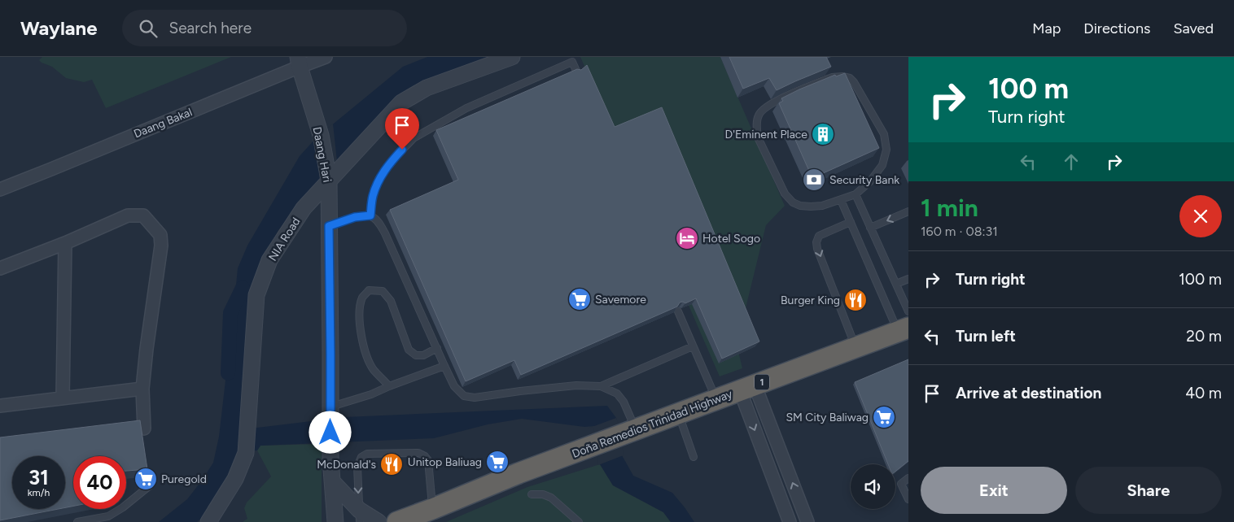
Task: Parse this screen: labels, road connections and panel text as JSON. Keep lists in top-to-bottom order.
{
  "streets": {
    "highway": ["1", "Doña Remedios Trinidad Highway"],
    "street": ["Daang Bakal", "Daang Hari", "NIA Road"]
  },
  "crossings": [
    ["Daang Bakal", "Daang Hari"],
    ["Daang Hari", "NIA Road"]
  ],
  "places": {
    "building": ["D'Eminent Place"],
    "bank": ["Security Bank"],
    "hotel": ["Hotel Sogo"],
    "supermarket": [
      "Savemore",
      "SM City Baliwag",
      "Unitop Baliuag",
      "Puregold"
    ],
    "restaurant": ["Burger King", "McDonald's"]
  },
  "page": {
    "header": "Waylane",
    "search": "Search here",
    "nav": ["Map", "Directions", "Saved"],
    "turn": ["100 m", "Turn right"],
    "heading": ["1 min", "160 m · 08:31"],
    "list": [
      {
        "name": "Turn right",
        "value": "100 m"
      },
      {
        "name": "Turn left",
        "value": "20 m"
      },
      {
        "name": "Arrive at destination",
        "value": "40 m"
      }
    ],
    "speed": "31 km/h",
    "limit": "40",
    "buttons": ["Exit", "Share"]
  }
}
